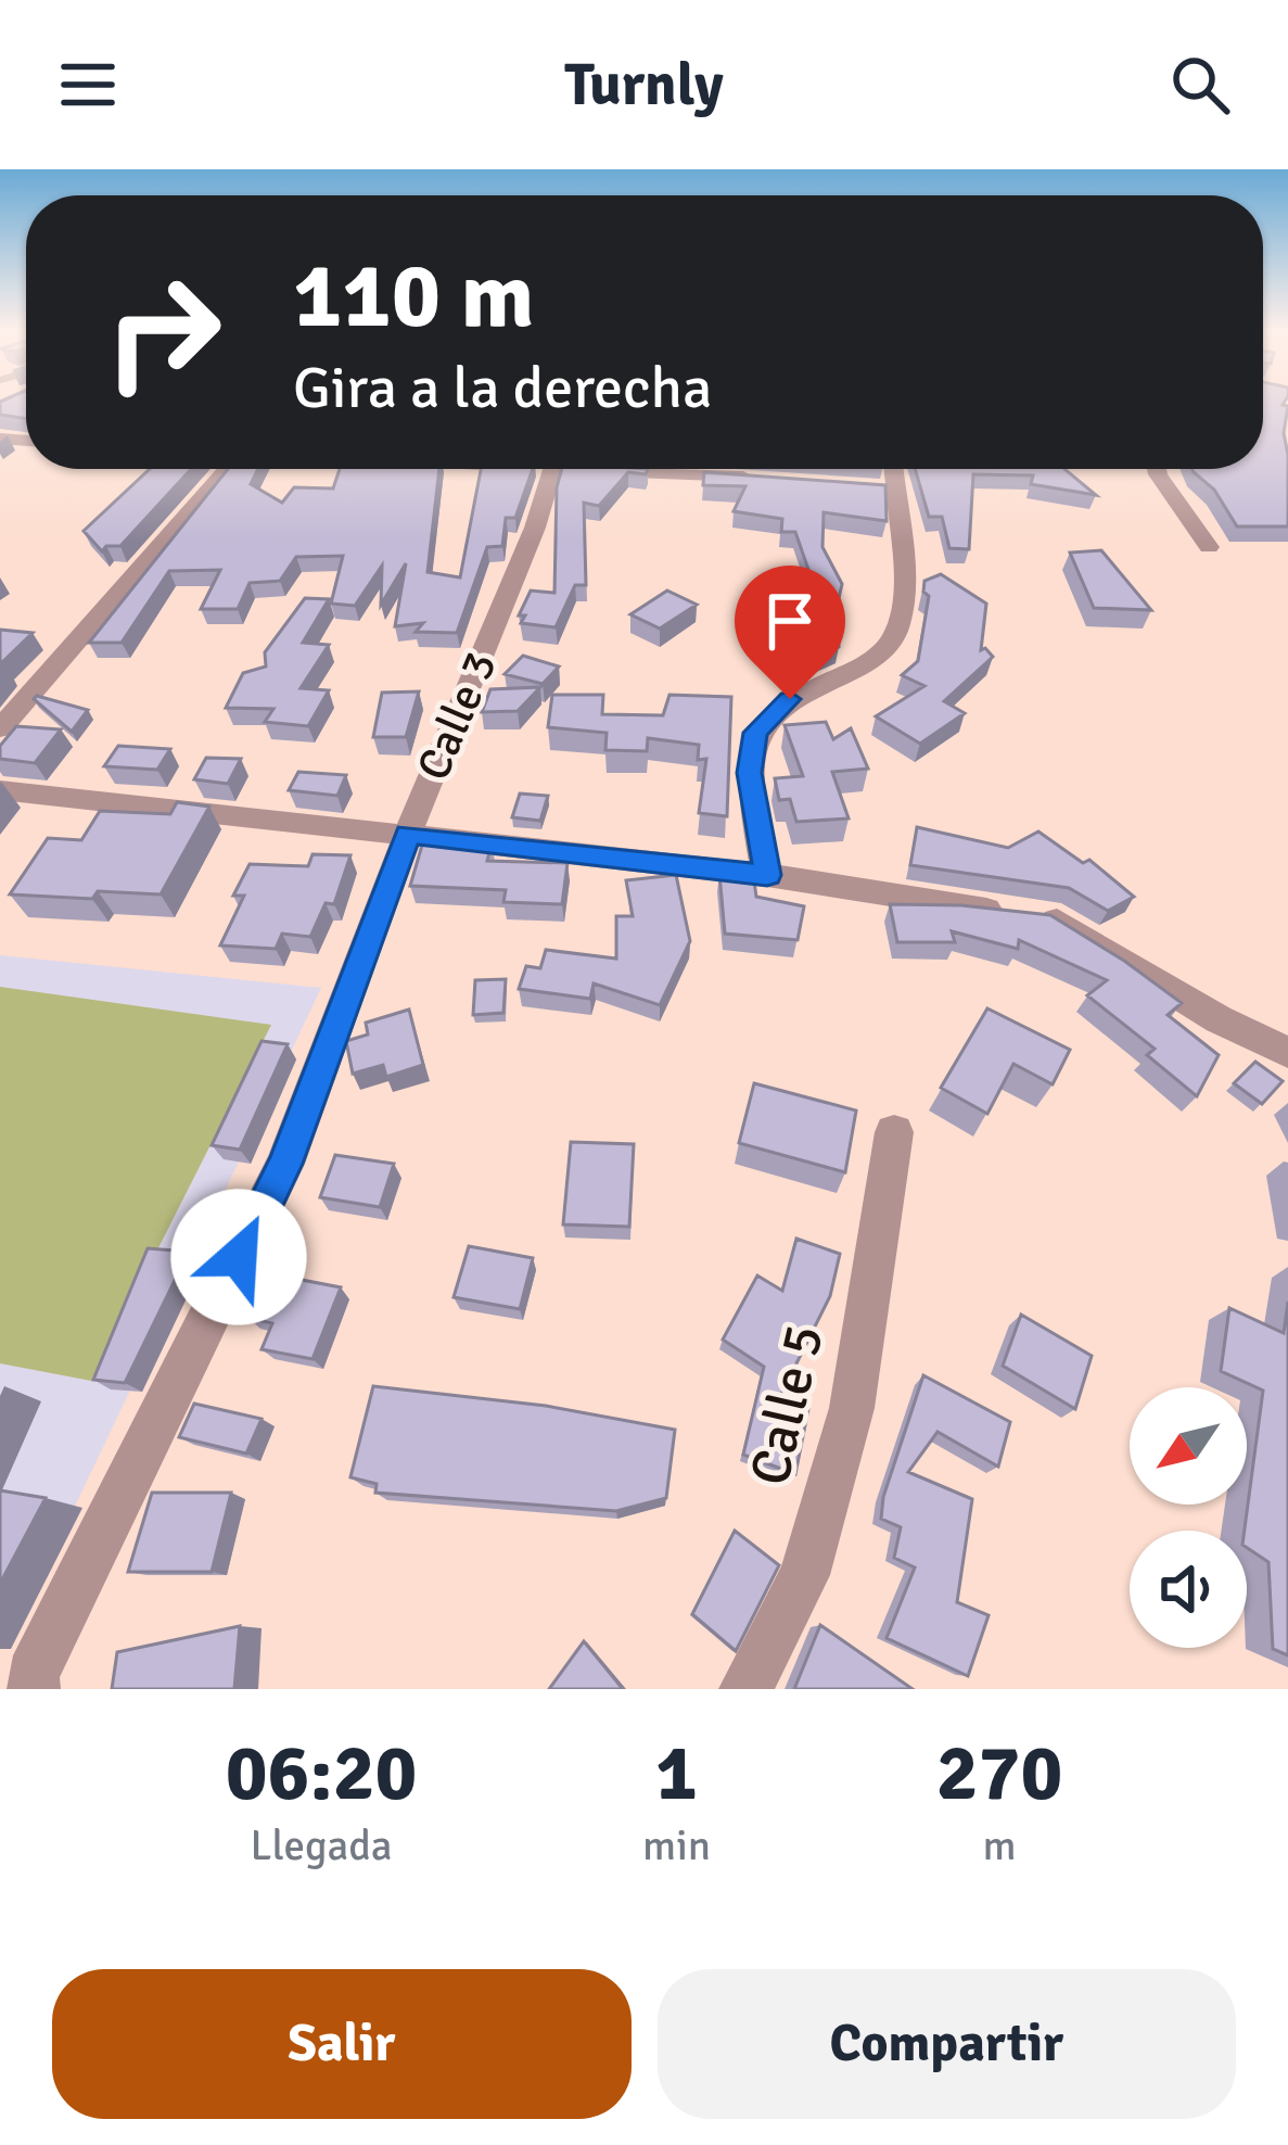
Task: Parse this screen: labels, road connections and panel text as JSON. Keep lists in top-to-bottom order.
{
  "streets": {
    "street": ["Calle 3", "Calle 5"]
  },
  "north": "bottom left",
  "page": {
    "header": "Turnly",
    "turn": ["110 m", "Gira a la derecha"],
    "eta": [
      "06:20",
      "Llegada",
      "1",
      "min",
      "270",
      "m"
    ],
    "buttons": ["Salir", "Compartir"]
  }
}
